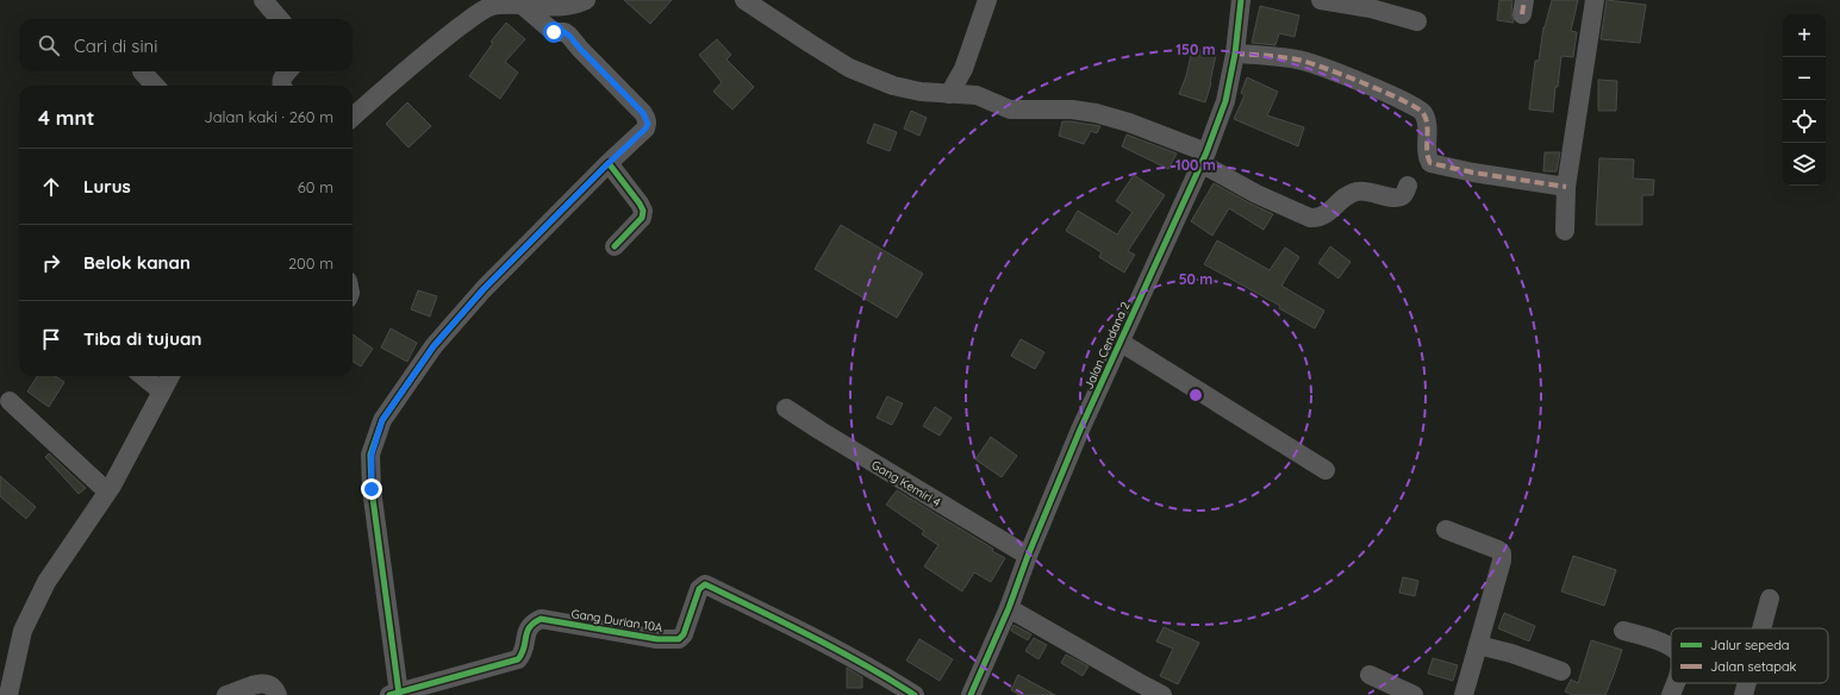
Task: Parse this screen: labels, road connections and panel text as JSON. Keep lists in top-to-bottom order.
{
  "streets": {
    "street": ["Jalan Cendana 2", "Gang Kemiri 4", "Gang Durian 10A"]
  },
  "crossings": [
    ["Jalan Cendana 2", "Gang Kemiri 4"]
  ],
  "legend": ["Jalur sepeda", "Jalan setapak"],
  "page": {
    "map_buttons": ["+", "−"],
    "search": "Cari di sini",
    "heading": ["4 mnt", "Jalan kaki · 260 m"],
    "list": [
      ["Lurus", "60 m"],
      ["Belok kanan", "200 m"],
      "Tiba di tujuan"
    ]
  },
  "rings": ["150 m", "100 m", "50 m"]
}
